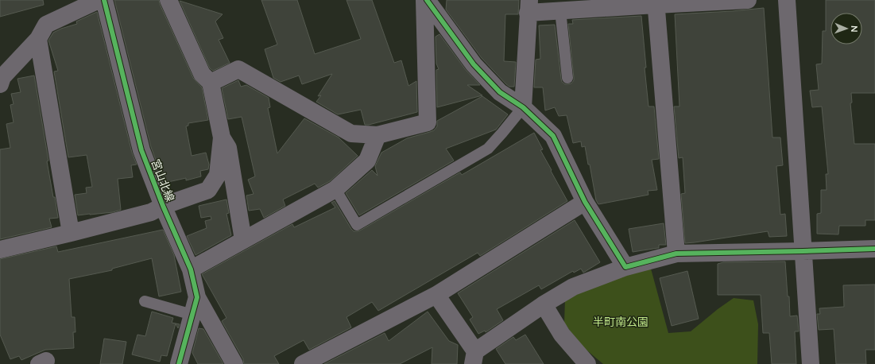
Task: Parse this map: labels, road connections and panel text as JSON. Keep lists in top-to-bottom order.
{
  "streets": {
    "street": ["宮山北線"]
  },
  "parks": ["半町南公園"],
  "north": "right"
}
